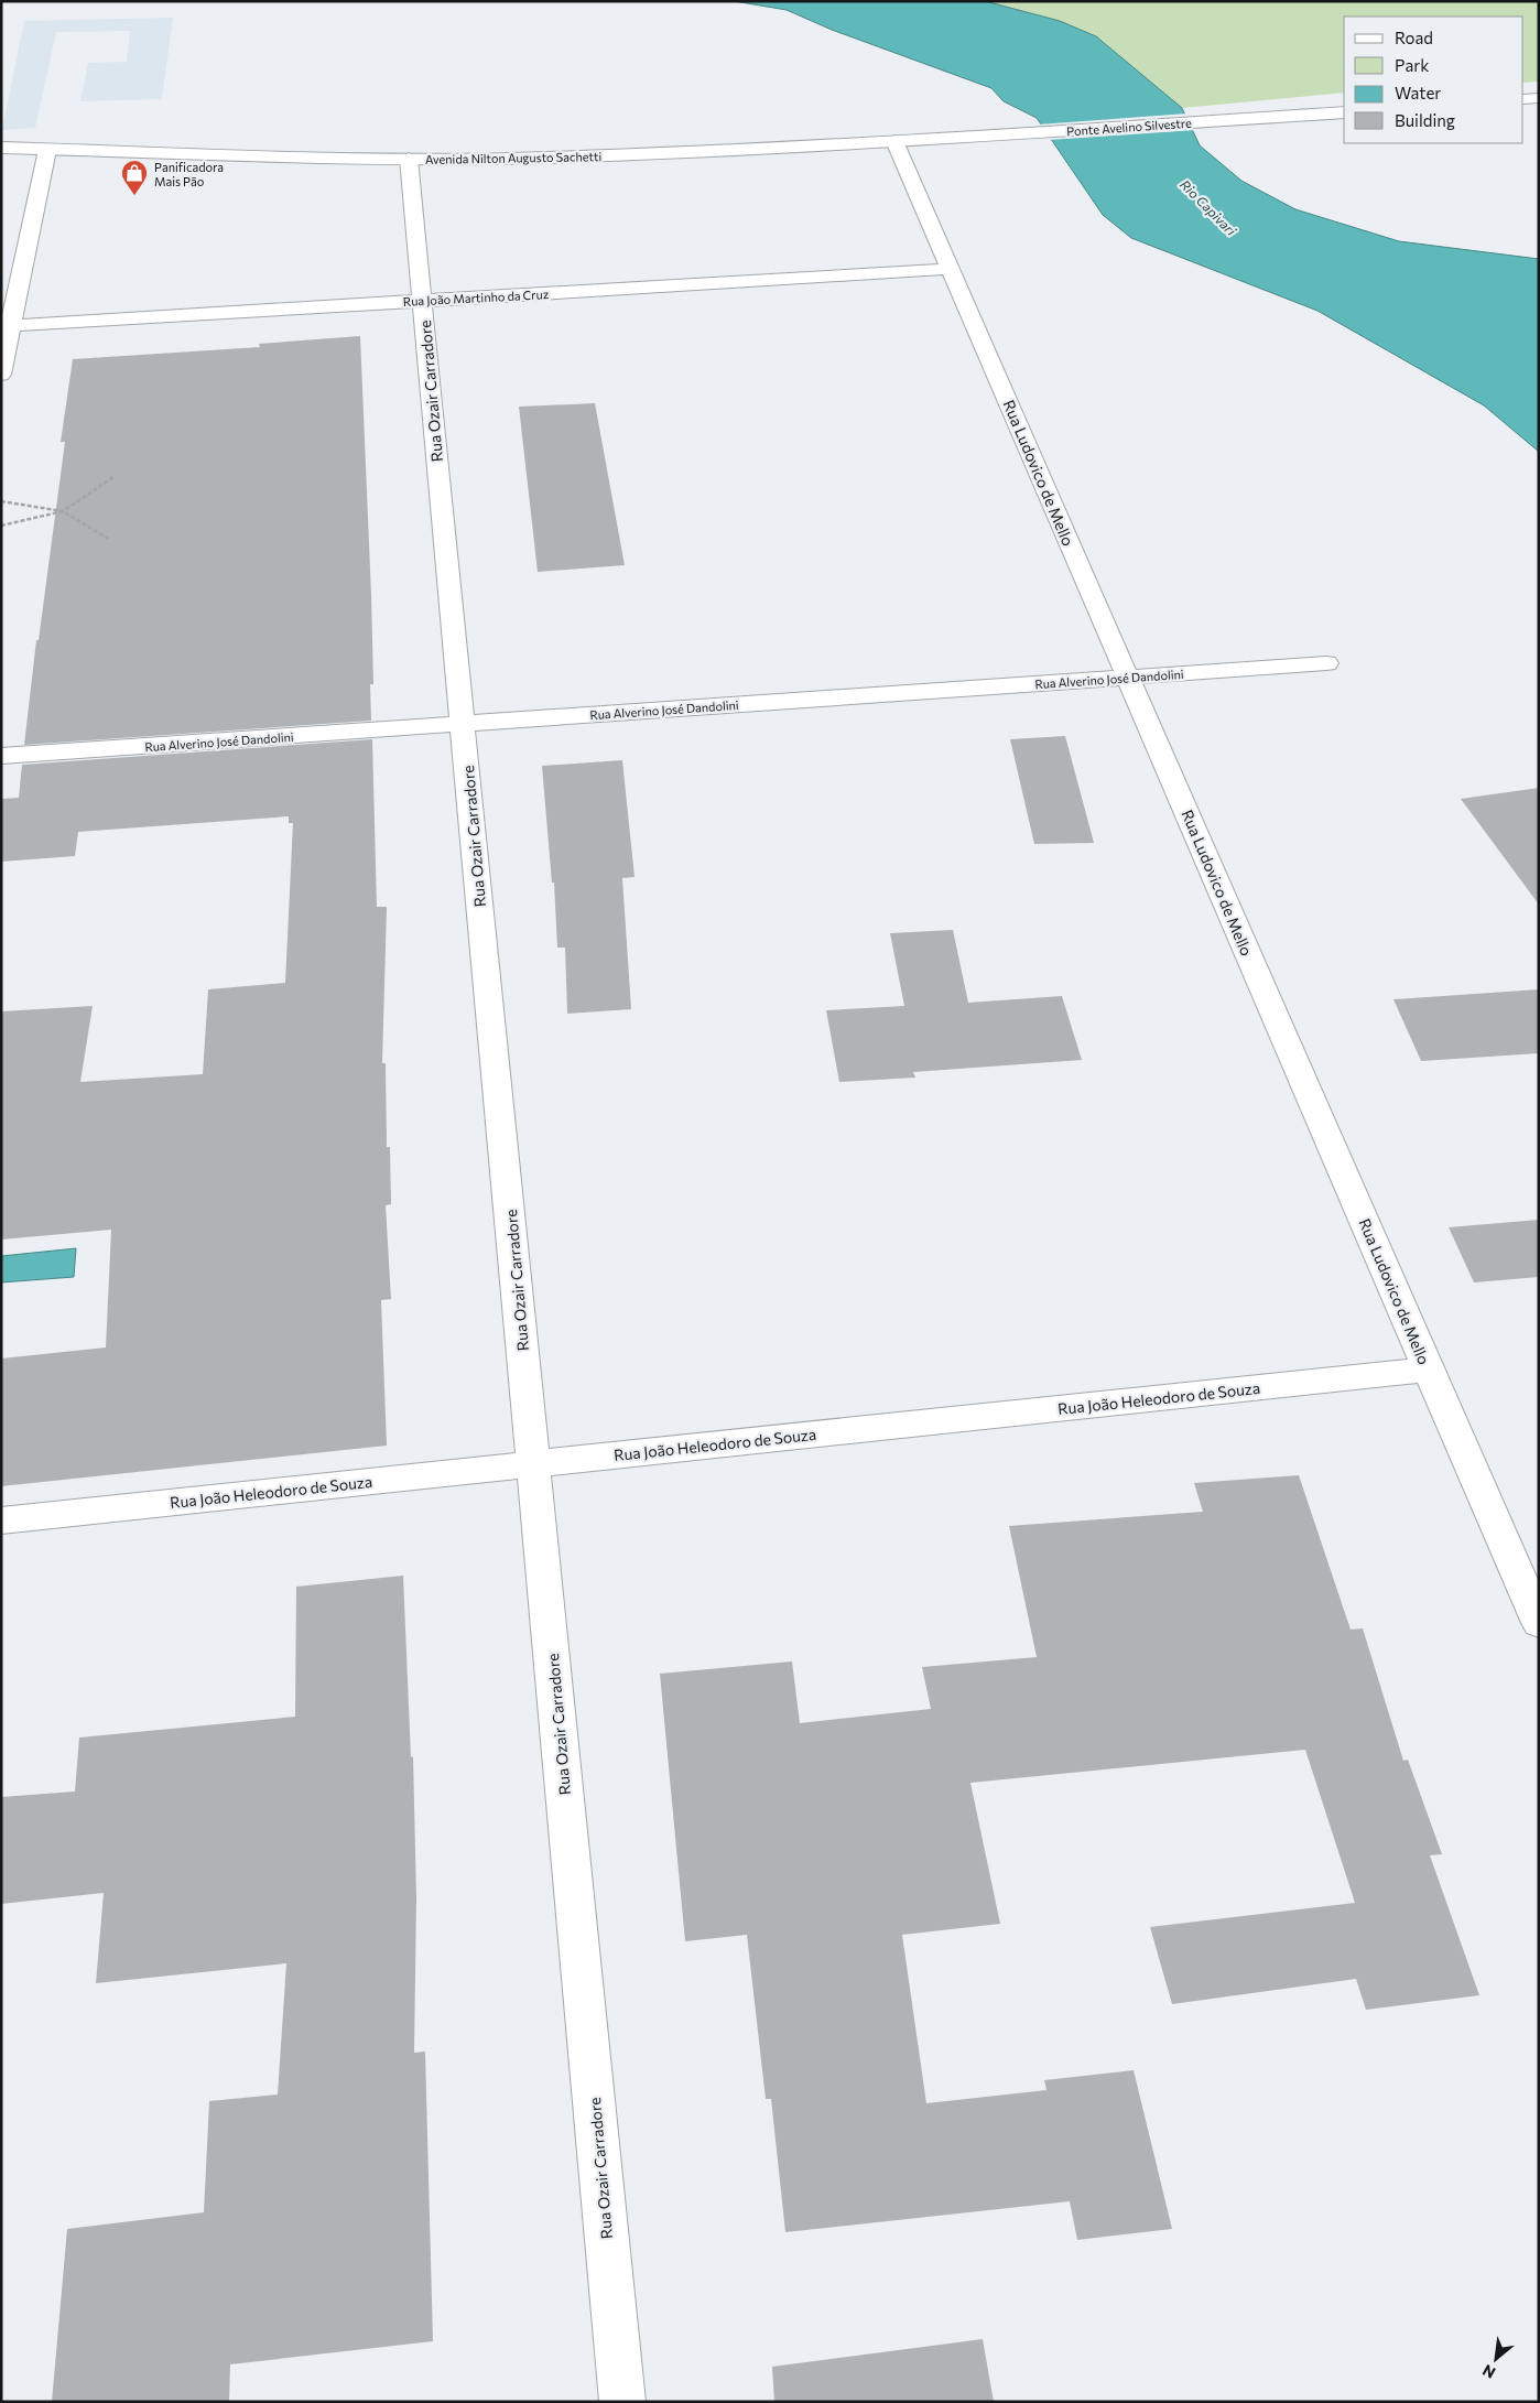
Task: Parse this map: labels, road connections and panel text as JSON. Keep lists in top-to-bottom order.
{
  "streets": {
    "street": [
      "Ponte Avelino Silvestre",
      "Avenida Nilton Augusto Sachetti",
      "Rua João Martinho da Cruz",
      "Rua Ozair Carradore",
      "Rua Ludovico de Mello",
      "Rua Alverino José Dandolini",
      "Rua João Heleodoro de Souza"
    ]
  },
  "crossings": [
    ["Ponte Avelino Silvestre", "Avenida Nilton Augusto Sachetti"],
    ["Avenida Nilton Augusto Sachetti", "Rua Ozair Carradore"],
    ["Avenida Nilton Augusto Sachetti", "Rua Ludovico de Mello"],
    ["Rua João Martinho da Cruz", "Rua Ozair Carradore"],
    ["Rua João Martinho da Cruz", "Rua Ludovico de Mello"],
    ["Rua Ozair Carradore", "Rua Alverino José Dandolini"],
    ["Rua Ozair Carradore", "Rua João Heleodoro de Souza"],
    ["Rua Ludovico de Mello", "Rua Alverino José Dandolini"],
    ["Rua Ludovico de Mello", "Rua João Heleodoro de Souza"]
  ],
  "water": ["Rio Capivari"],
  "places": {
    "shop": ["Panificadora Mais Pão"]
  },
  "legend": [
    "Road",
    "Park",
    "Water",
    "Building"
  ],
  "north": "bottom left"
}
